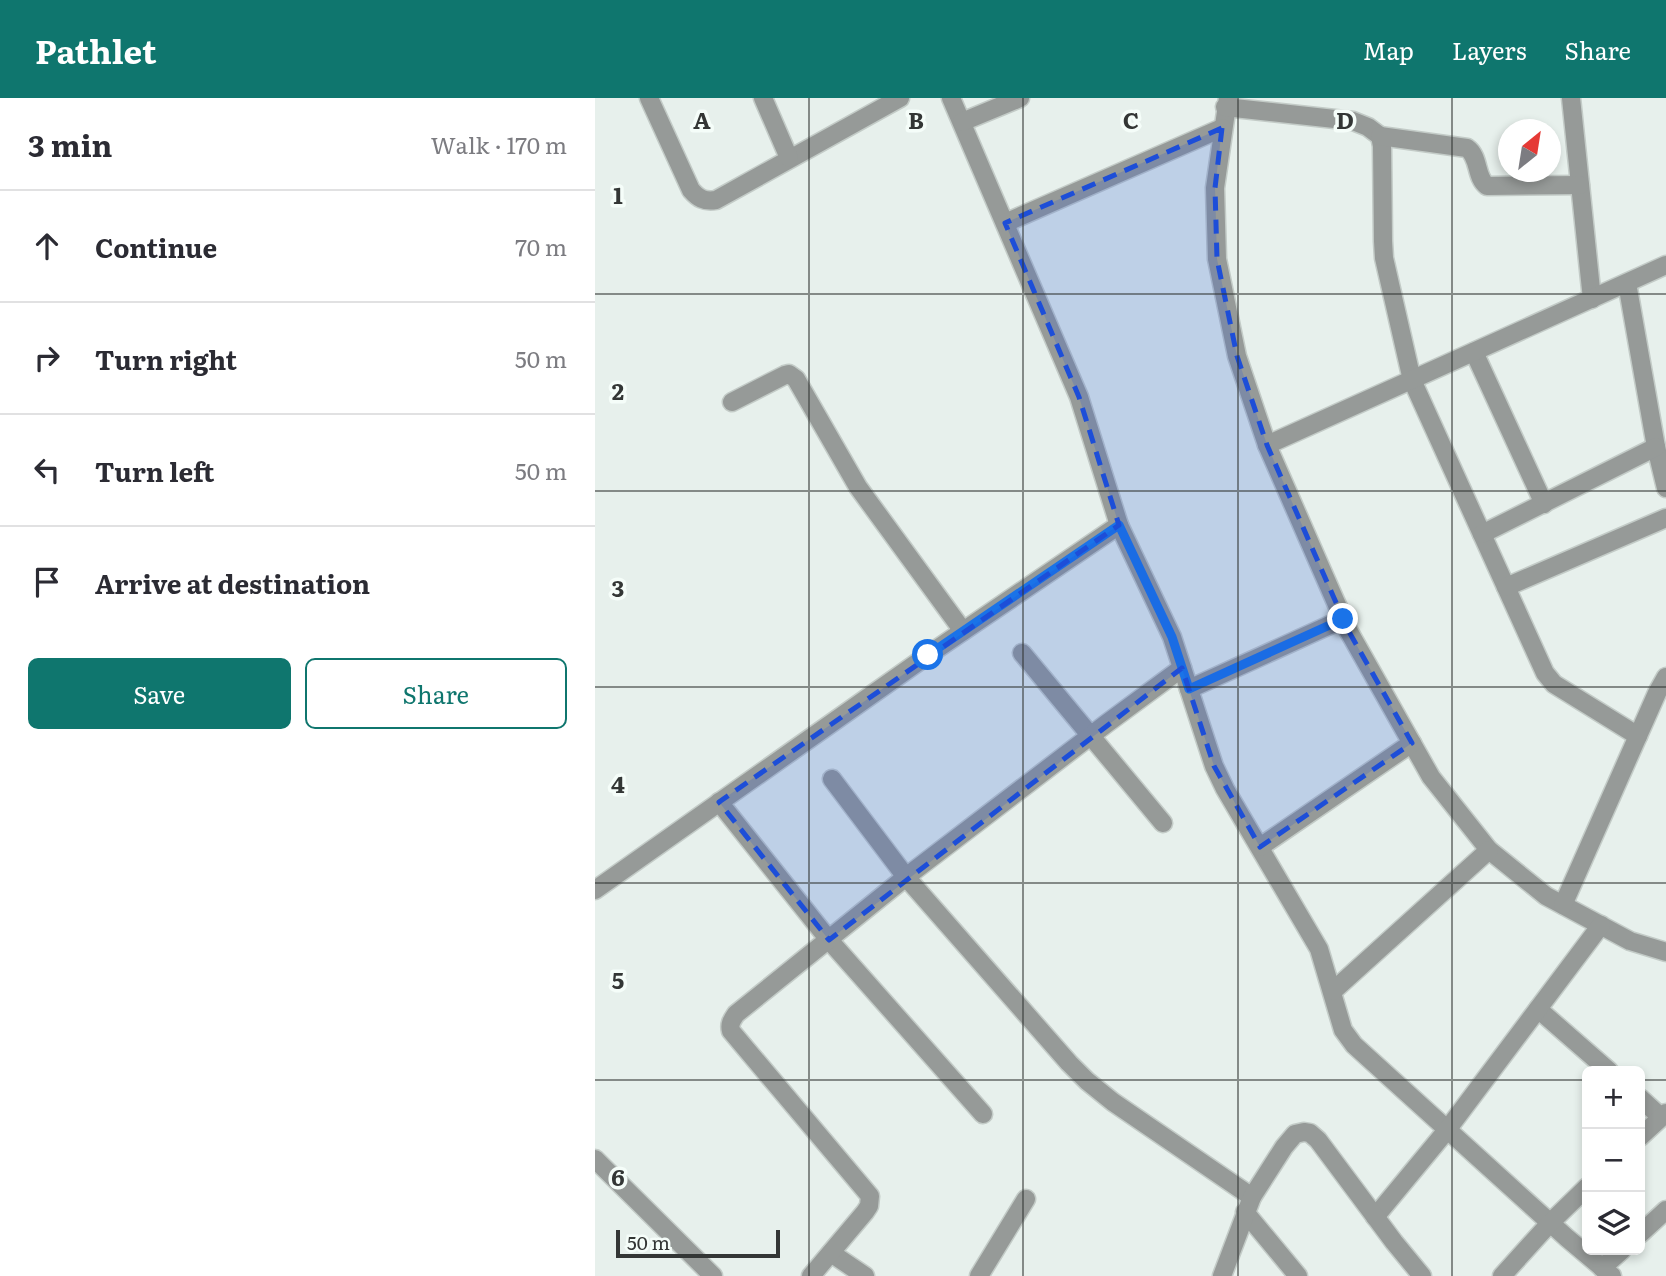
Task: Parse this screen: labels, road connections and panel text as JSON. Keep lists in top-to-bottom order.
{
  "scale_bar": "50 m",
  "north": "top right",
  "page": {
    "header": "Pathlet",
    "nav": ["Map", "Layers", "Share"],
    "heading": ["3 min", "Walk · 170 m"],
    "list": [
      ["Continue", "70 m"],
      ["Turn right", "50 m"],
      ["Turn left", "50 m"],
      "Arrive at destination"
    ],
    "buttons": ["Save", "Share"],
    "map_buttons": ["+", "−"],
    "scale": "50 m"
  },
  "grid": {
    "columns": [
      "A",
      "B",
      "C",
      "D"
    ],
    "rows": [
      "1",
      "2",
      "3",
      "4",
      "5",
      "6"
    ]
  }
}
